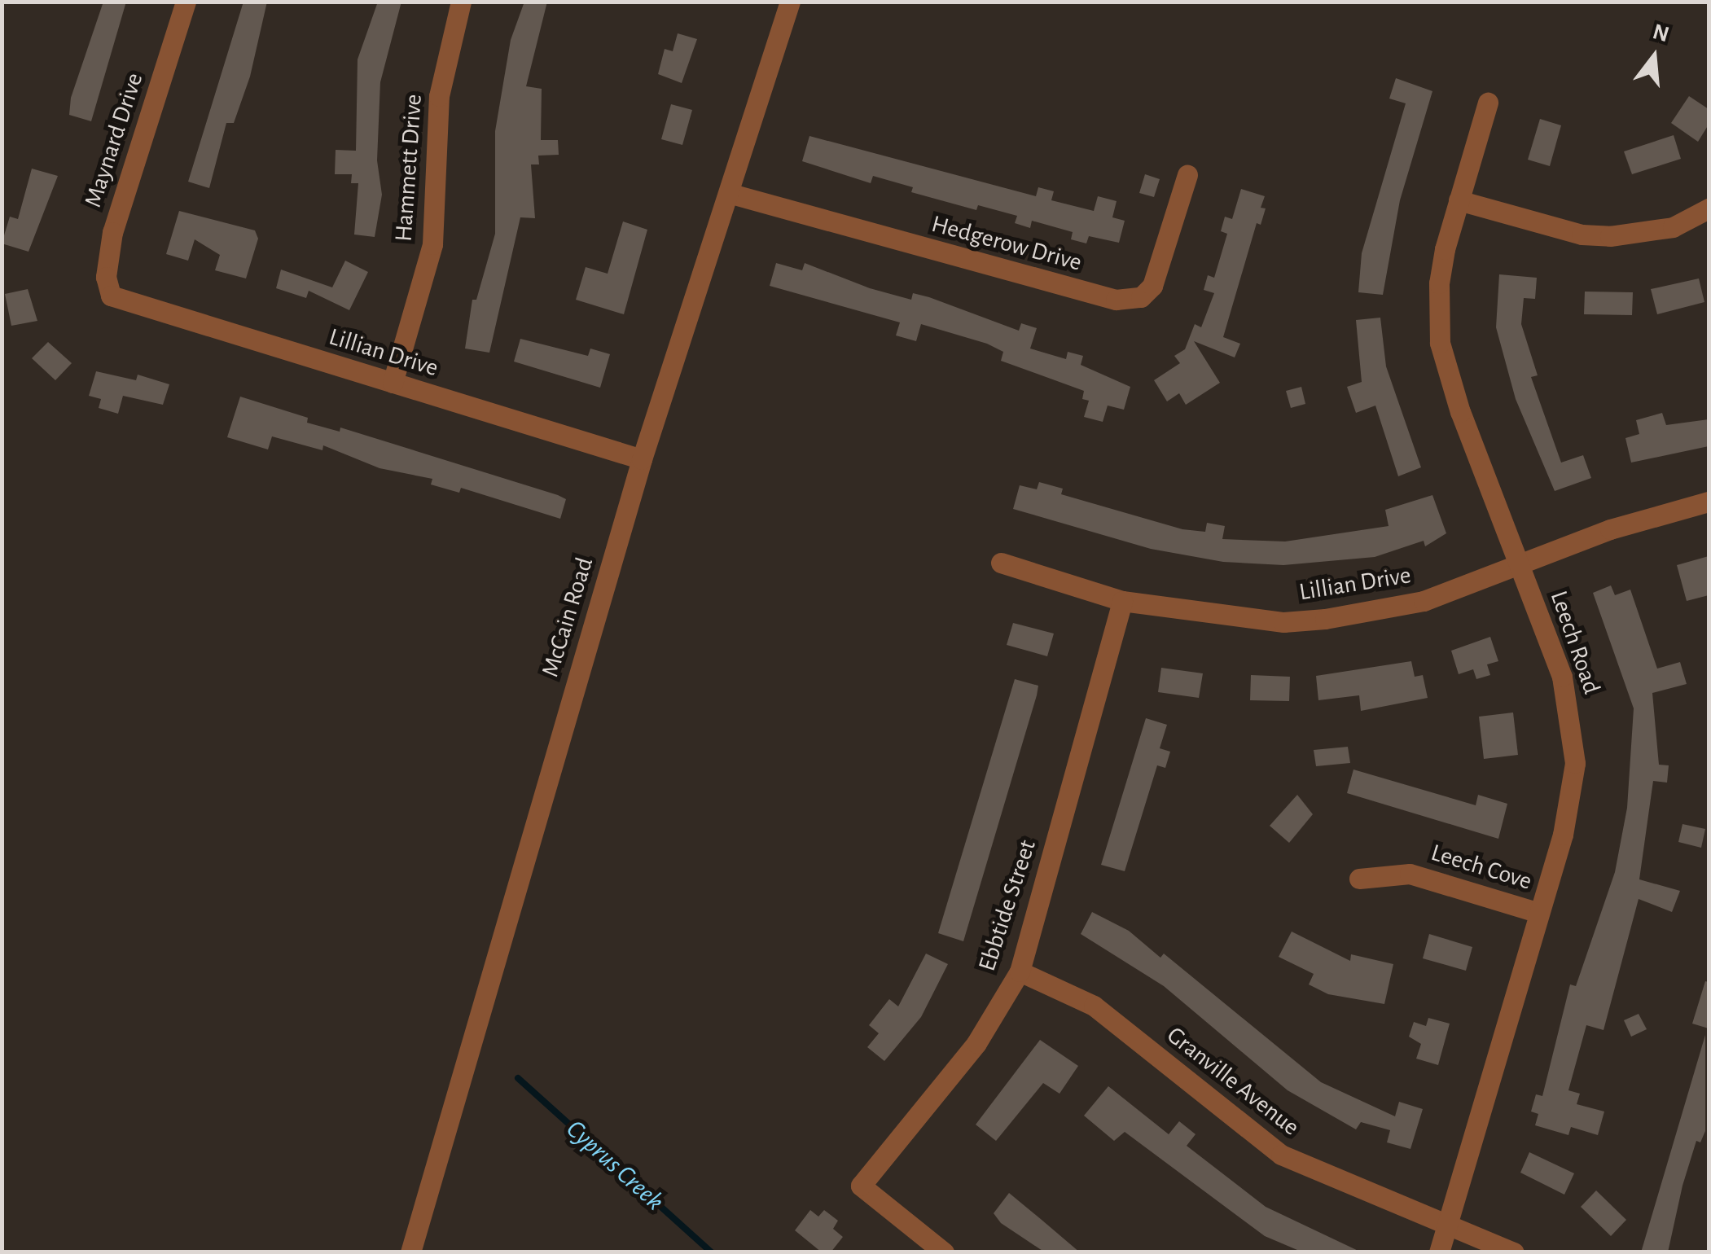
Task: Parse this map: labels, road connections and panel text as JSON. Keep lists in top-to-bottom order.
{
  "streets": {
    "street": [
      "Maynard Drive",
      "Hammett Drive",
      "Hedgerow Drive",
      "Lillian Drive",
      "McCain Road",
      "Leech Road",
      "Leech Cove",
      "Ebbtide Street",
      "Granville Avenue"
    ]
  },
  "crossings": [
    ["Maynard Drive", "Lillian Drive"],
    ["Hammett Drive", "Lillian Drive"],
    ["Hedgerow Drive", "McCain Road"],
    ["Lillian Drive", "McCain Road"],
    ["Lillian Drive", "Leech Road"],
    ["Lillian Drive", "Ebbtide Street"],
    ["Leech Road", "Leech Cove"],
    ["Leech Road", "Granville Avenue"],
    ["Ebbtide Street", "Granville Avenue"]
  ],
  "water": ["Cyprus Creek"],
  "north": "top"
}
